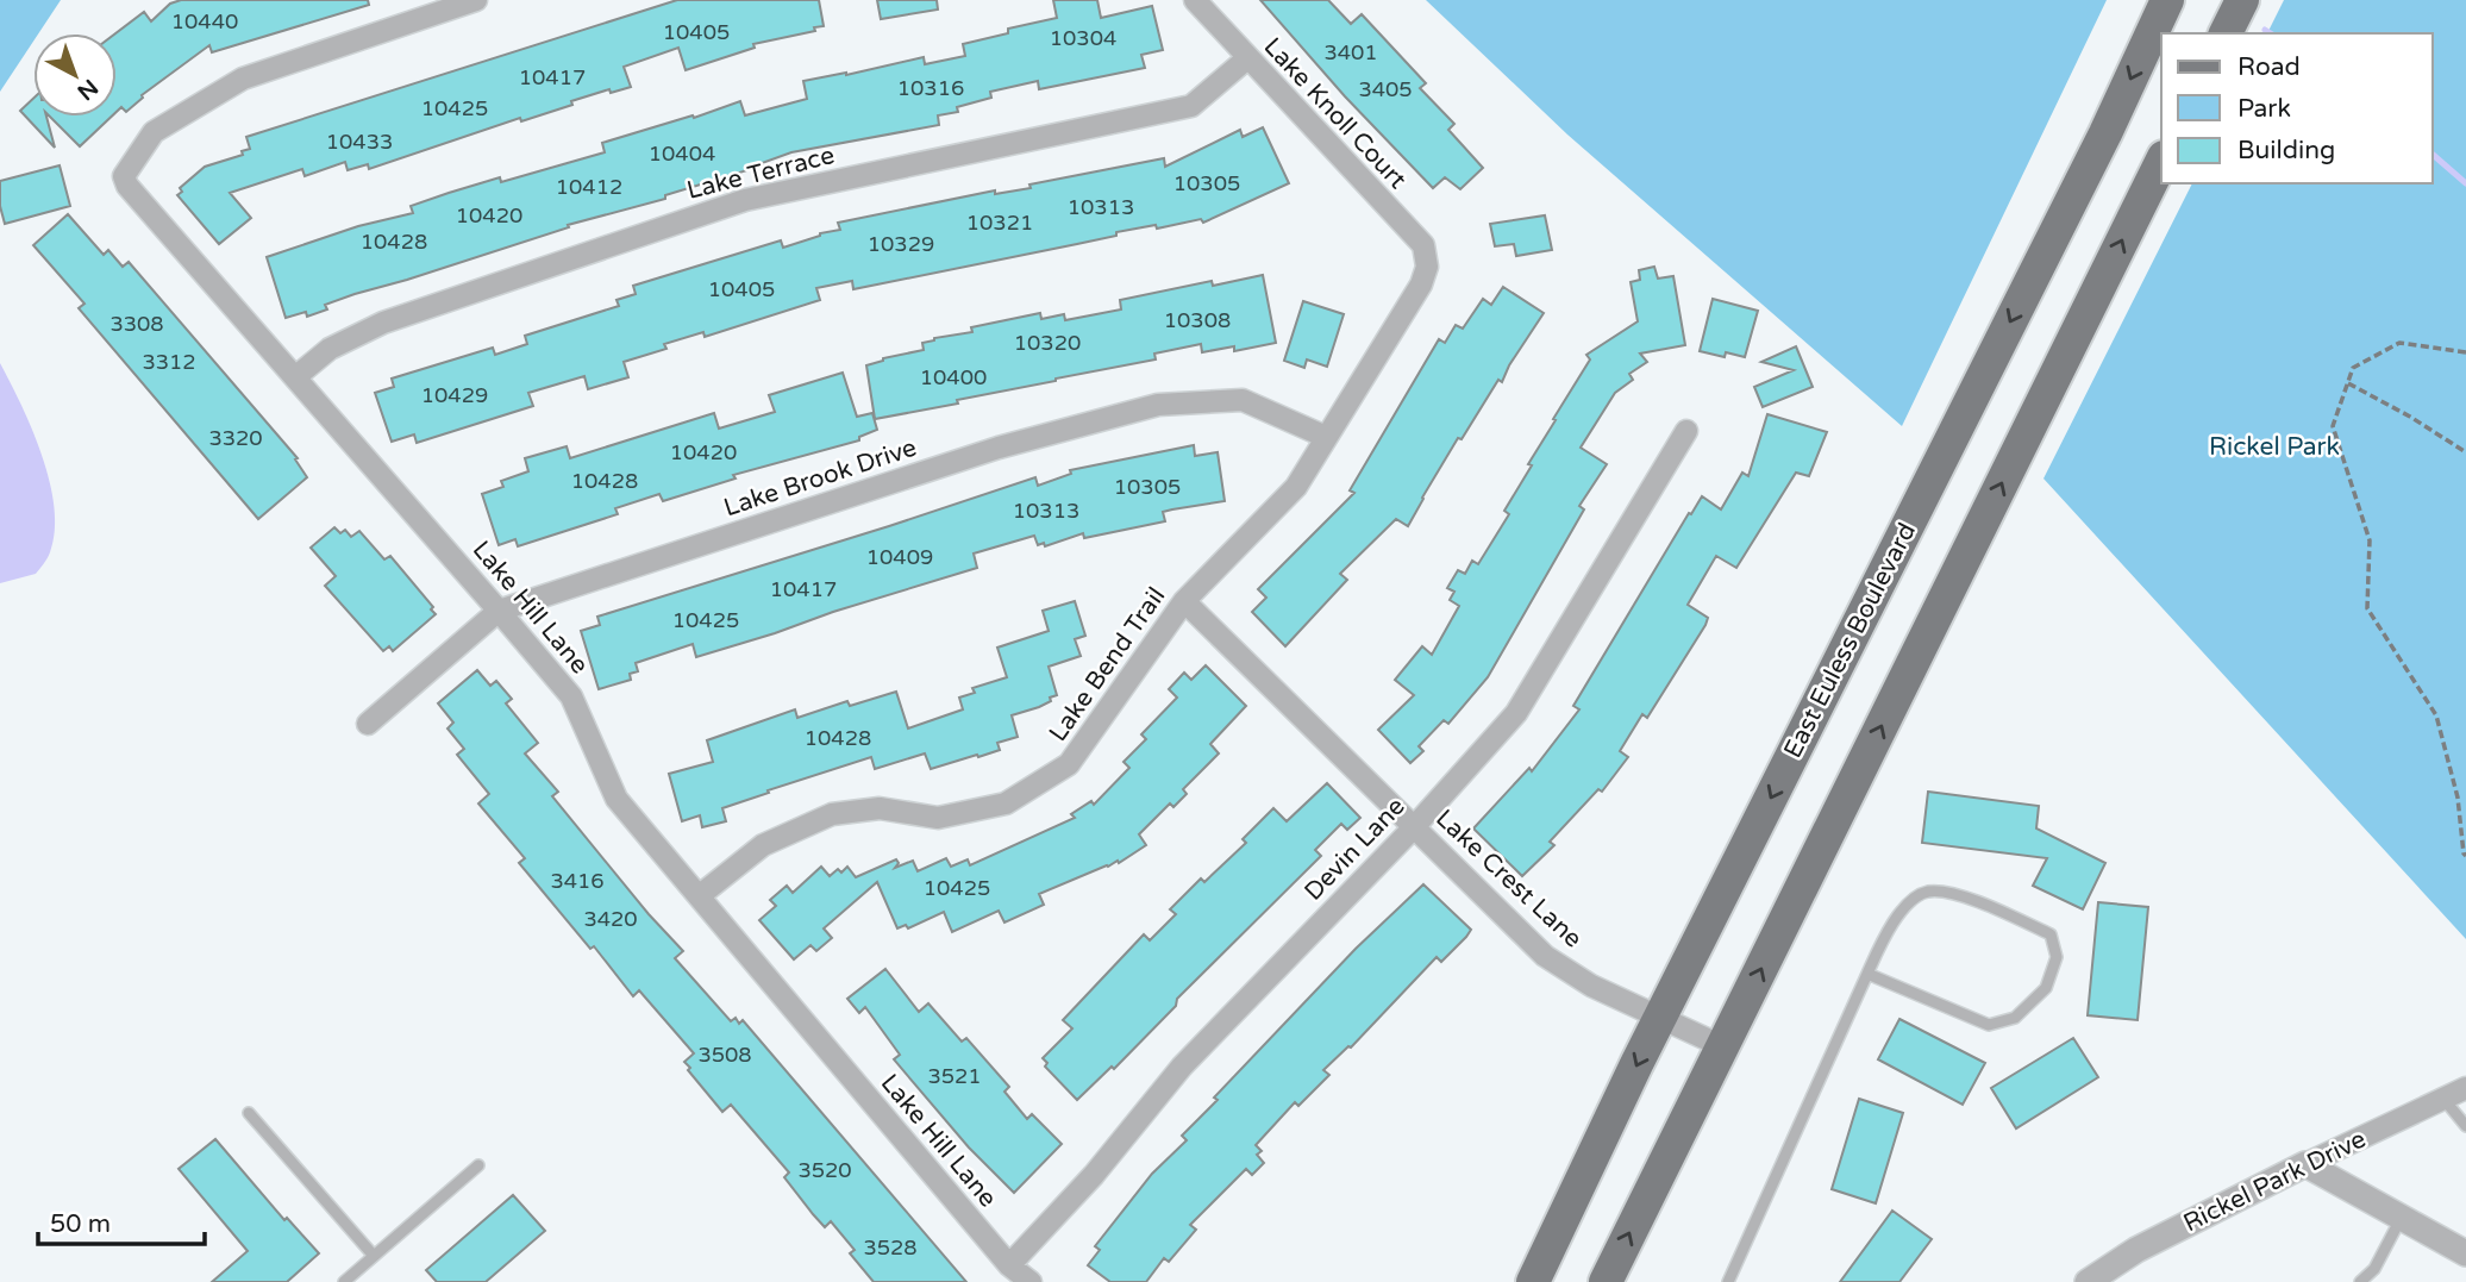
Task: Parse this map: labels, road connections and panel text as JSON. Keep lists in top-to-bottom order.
{
  "streets": {
    "main road": ["East Euless Boulevard"],
    "street": [
      "Lake Knoll Court",
      "Lake Terrace",
      "Lake Brook Drive",
      "Lake Hill Lane",
      "Lake Bend Trail",
      "Devin Lane",
      "Lake Crest Lane",
      "Rickel Park Drive"
    ]
  },
  "crossings": [
    ["Lake Knoll Court", "Lake Terrace"],
    ["Lake Knoll Court", "Lake Bend Trail"],
    ["Lake Terrace", "Lake Hill Lane"],
    ["Lake Brook Drive", "Lake Hill Lane"],
    ["Lake Brook Drive", "Lake Bend Trail"],
    ["Lake Hill Lane", "Lake Bend Trail"],
    ["Lake Hill Lane", "Devin Lane"],
    ["East Euless Boulevard", "Lake Crest Lane"],
    ["Lake Bend Trail", "Lake Crest Lane"],
    ["Devin Lane", "Lake Crest Lane"]
  ],
  "parks": ["Rickel Park"],
  "house_numbers": [
    "10440",
    "10405",
    "10304",
    "3401",
    "10417",
    "10316",
    "3405",
    "10425",
    "10433",
    "10404",
    "10305",
    "10412",
    "10313",
    "10420",
    "10321",
    "10428",
    "10329",
    "10405",
    "10308",
    "3308",
    "10320",
    "3312",
    "10400",
    "10429",
    "3320",
    "10420",
    "10428",
    "10305",
    "10313",
    "10409",
    "10417",
    "10425",
    "10428",
    "3416",
    "10425",
    "3420",
    "3508",
    "3521",
    "3520",
    "3528"
  ],
  "legend": ["Road", "Park", "Building"],
  "scale_bar": "50 m",
  "north": "bottom right"
}
